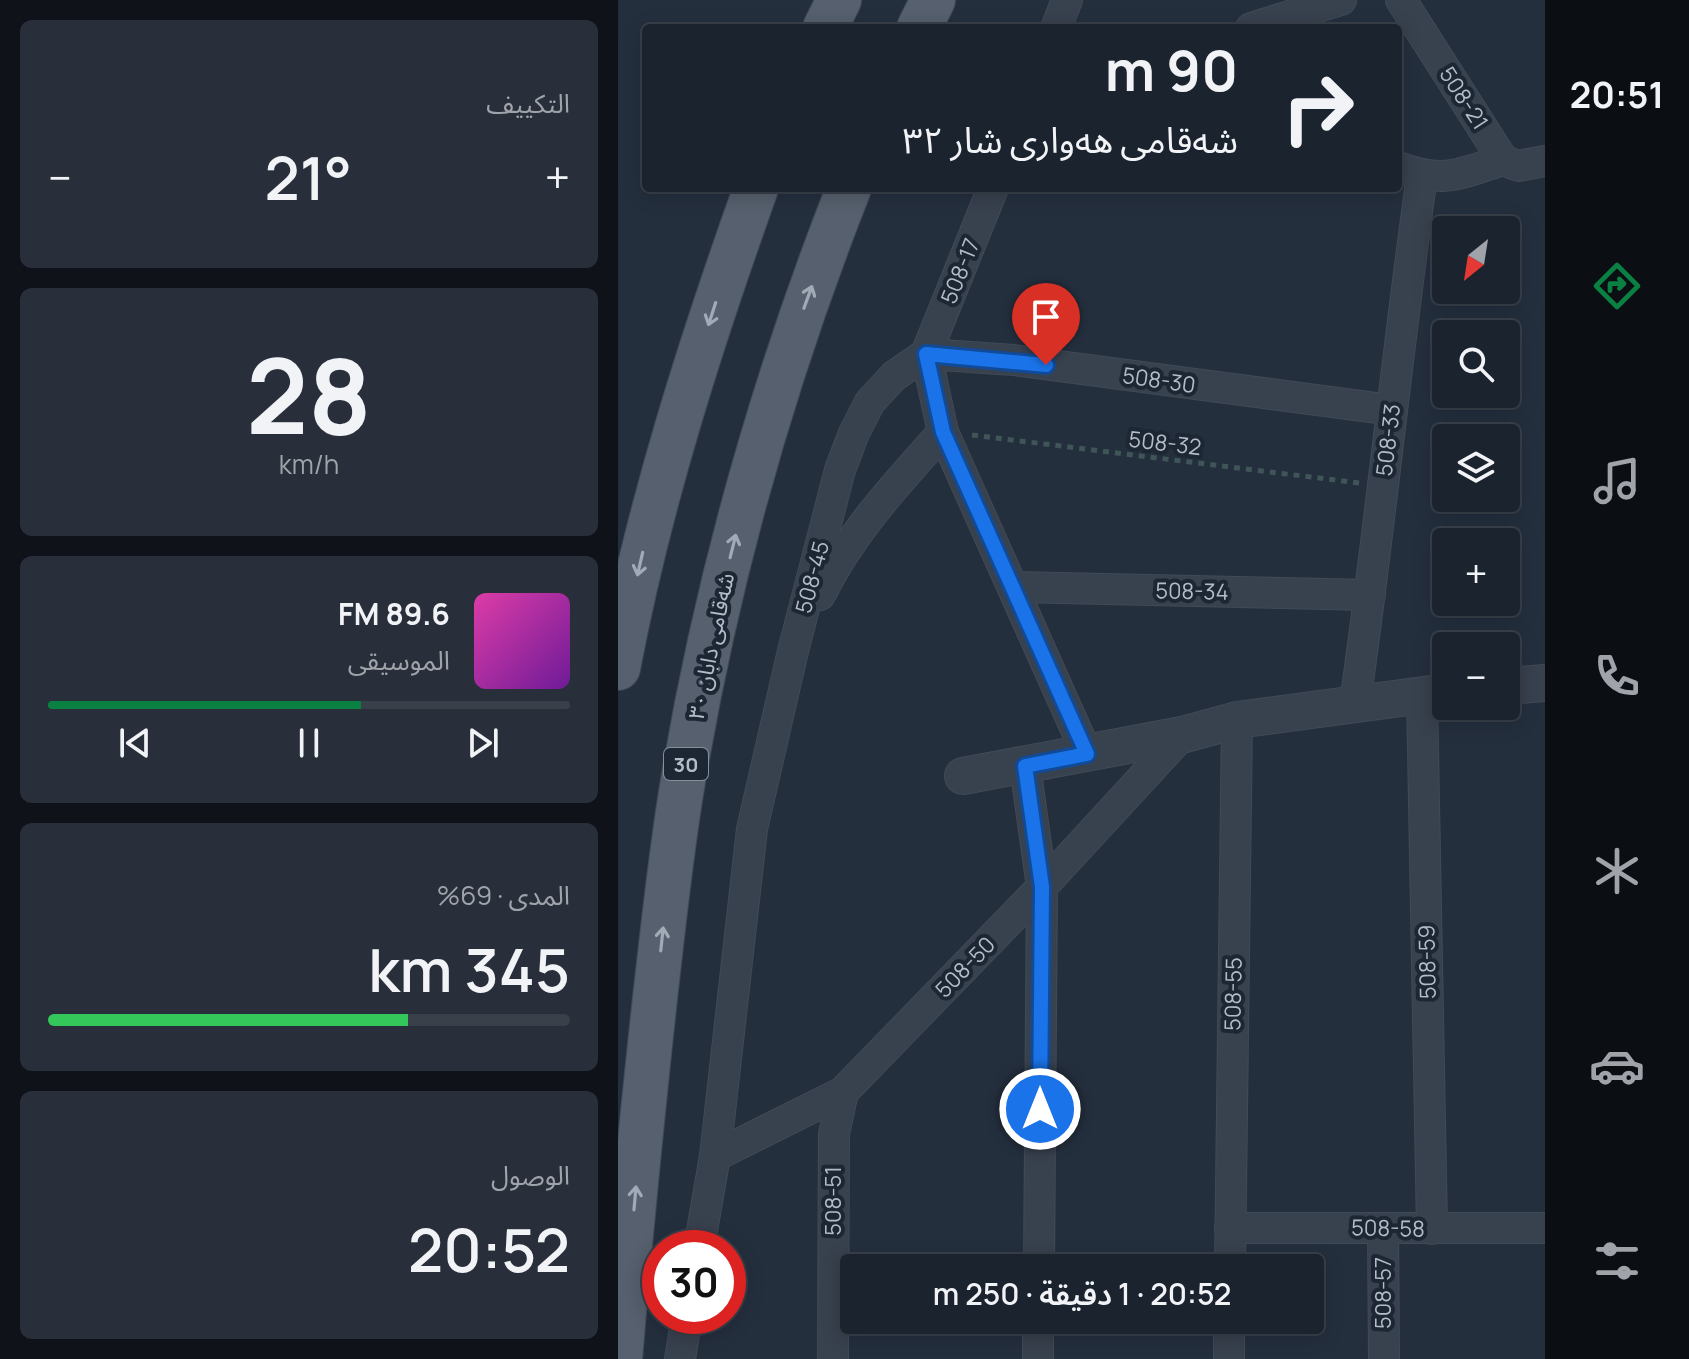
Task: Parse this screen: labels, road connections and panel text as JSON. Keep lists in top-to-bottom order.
{
  "streets": {
    "main road": ["شەقامی دابان ٣٠", "30"],
    "street": [
      "508-21",
      "508-17",
      "508-30",
      "508-33",
      "508-45",
      "508-34",
      "508-59",
      "508-50",
      "508-55",
      "508-51",
      "508-58",
      "508-57"
    ],
    "path": ["508-32"]
  },
  "crossings": [
    ["508-17", "508-30"],
    ["508-17", "508-45"],
    ["508-30", "508-33"],
    ["508-30", "508-45"],
    ["508-33", "508-32"],
    ["508-33", "508-34"],
    ["508-45", "508-50"],
    ["508-59", "508-58"],
    ["508-50", "508-51"],
    ["508-55", "508-58"],
    ["508-58", "508-57"]
  ],
  "north": "bottom left",
  "page": {
    "tabs": "20:51",
    "tile": [
      "التكييف",
      ["28", "km/h"],
      ["المدى · 69%", "345 km"],
      ["الوصول", "20:52"]
    ],
    "turn": ["90 m", "شەقامی هەواری شار ٣٢"],
    "heat": ["−", "21°", "+"],
    "map_buttons": ["+", "−"],
    "song": ["89.6 FM", "الموسيقى"],
    "limit": "30",
    "trip": "20:52 · 1 دقيقة · 250 m"
  }
}
